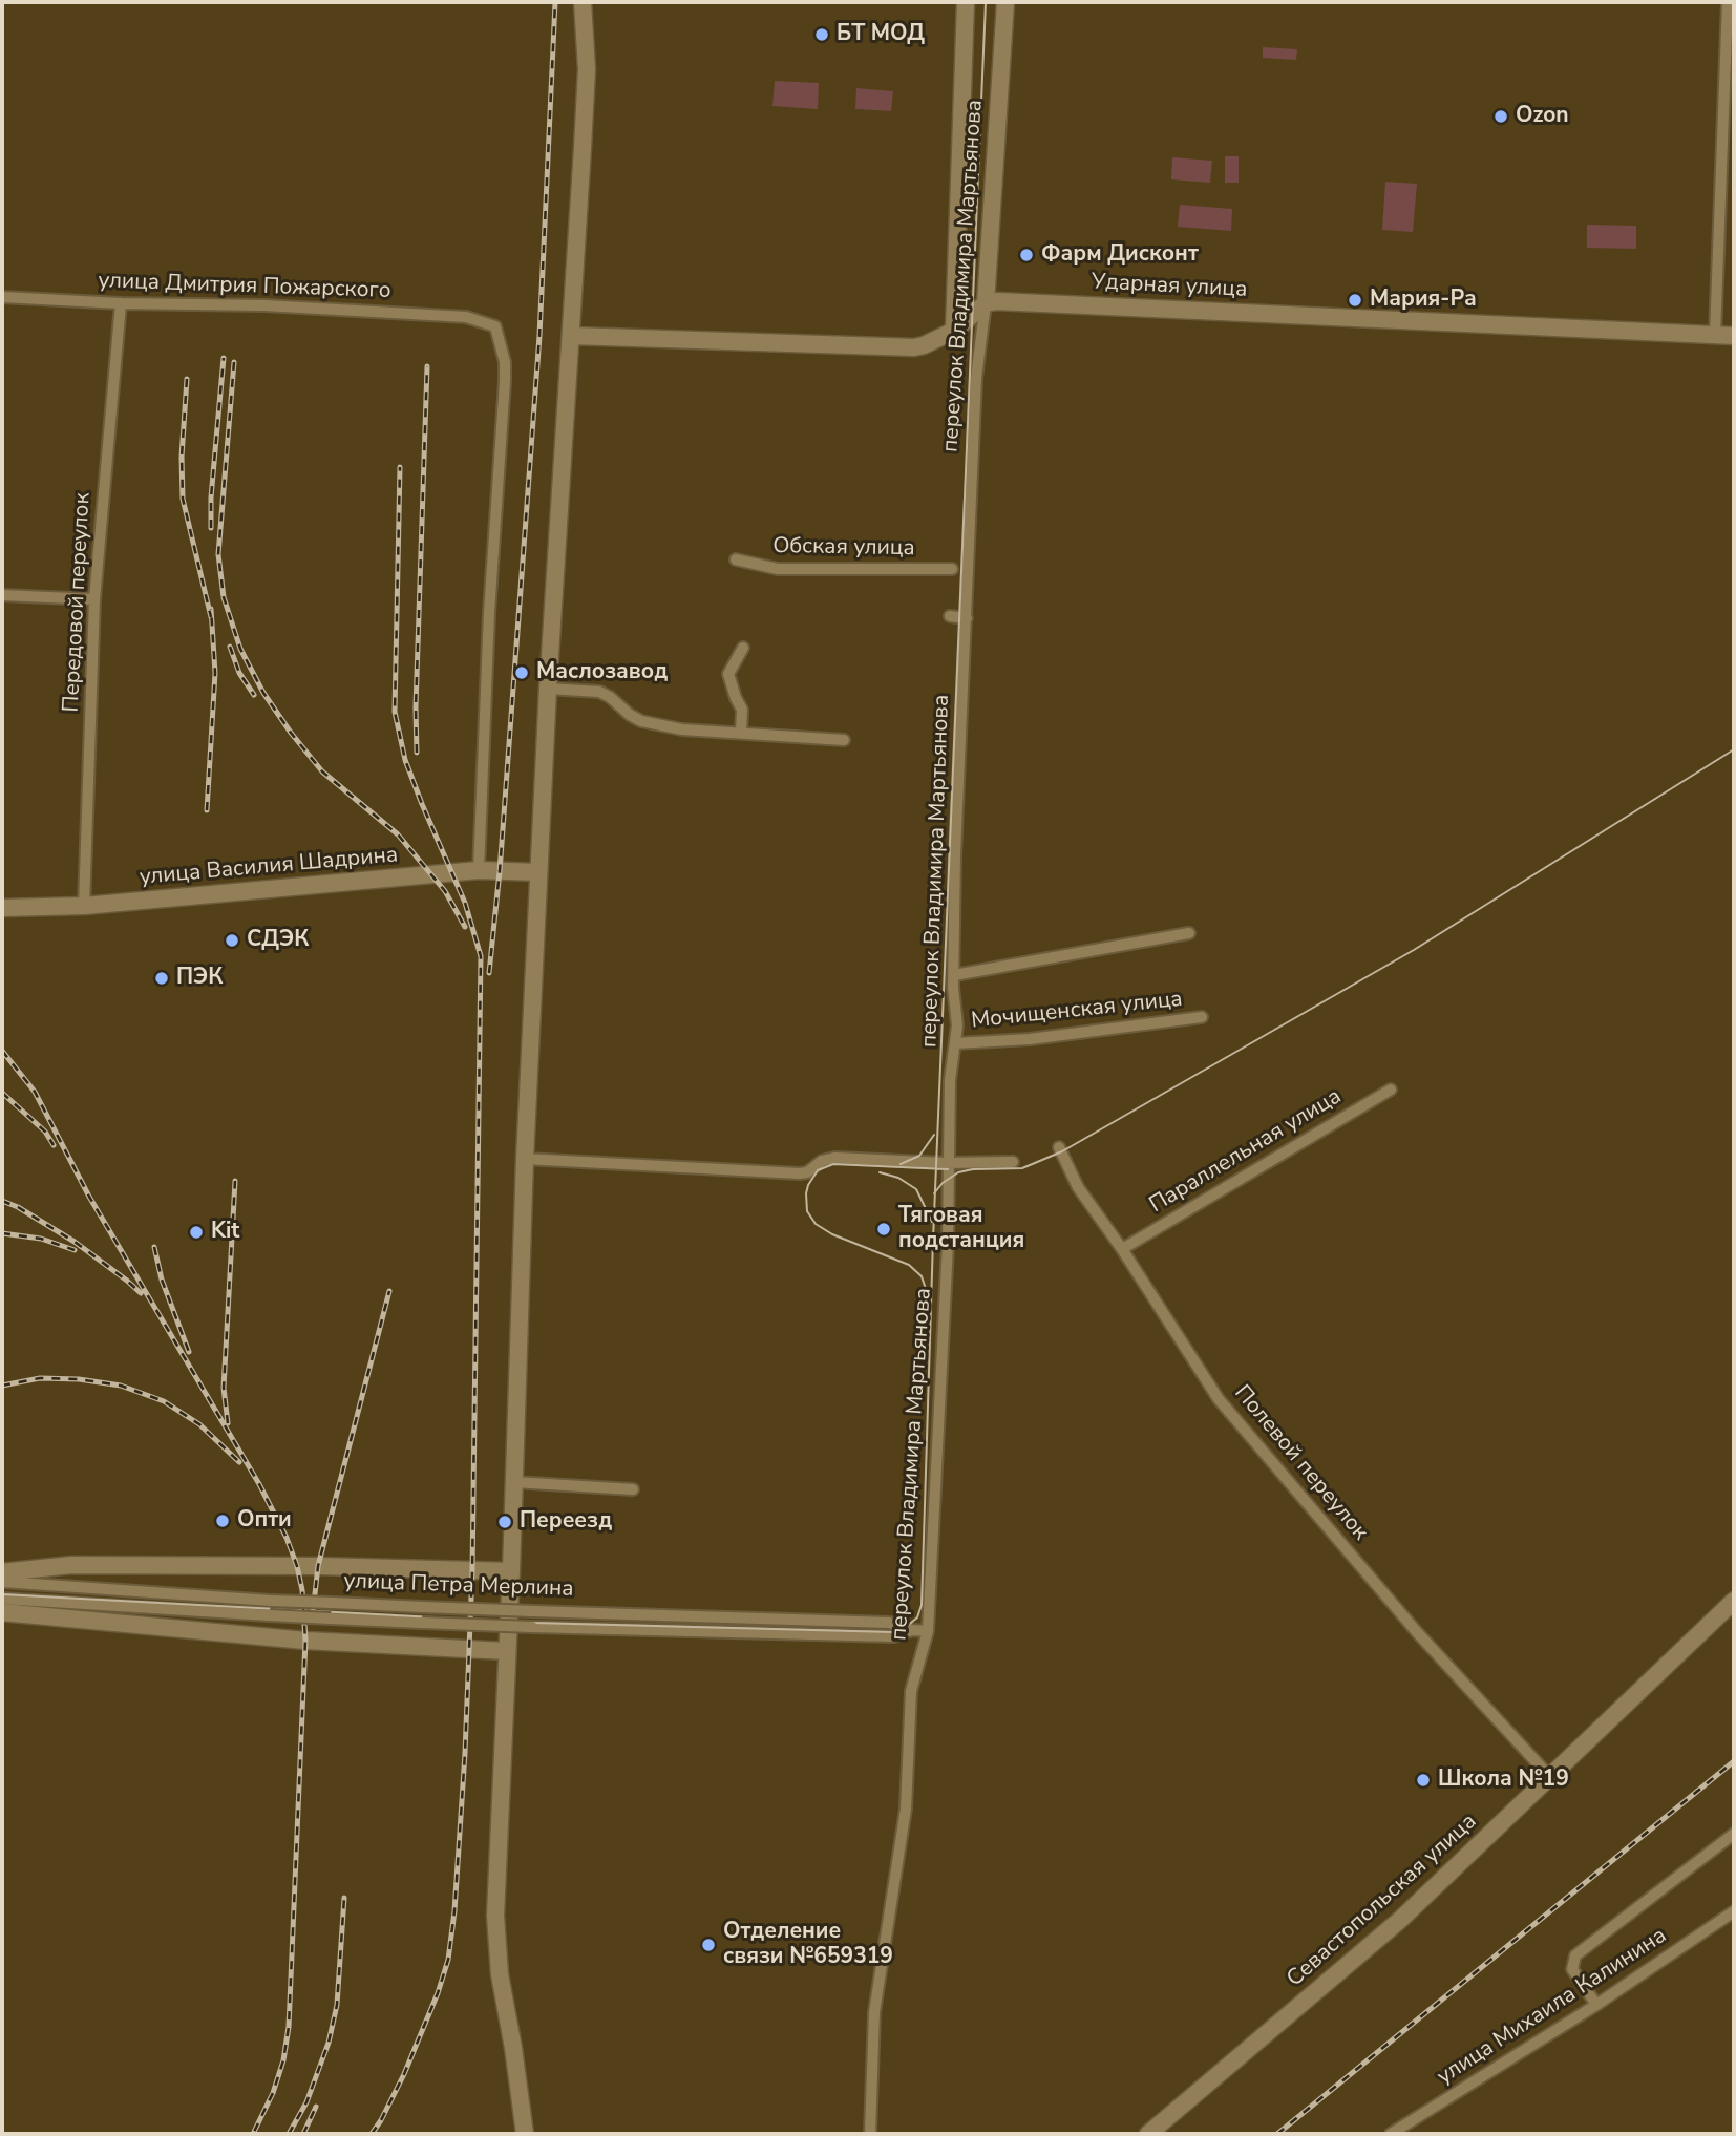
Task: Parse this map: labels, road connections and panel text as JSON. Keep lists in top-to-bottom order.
{
  "streets": {
    "main road": [
      "переулок Владимира Мартьянова",
      "Ударная улица",
      "улица Василия Шадрина",
      "улица Петра Мерлина",
      "Севастопольская улица"
    ],
    "street": [
      "улица Дмитрия Пожарского",
      "Обская улица",
      "Передовой переулок",
      "Мочищенская улица",
      "Параллельная улица",
      "Полевой переулок",
      "улица Михаила Калинина"
    ]
  },
  "crossings": [
    ["переулок Владимира Мартьянова", "Ударная улица"],
    ["переулок Владимира Мартьянова", "Мочищенская улица"],
    ["переулок Владимира Мартьянова", "улица Петра Мерлина"],
    ["улица Дмитрия Пожарского", "Передовой переулок"],
    ["улица Дмитрия Пожарского", "улица Василия Шадрина"],
    ["Передовой переулок", "улица Василия Шадрина"],
    ["Параллельная улица", "Полевой переулок"],
    ["Полевой переулок", "Севастопольская улица"]
  ],
  "places": [
    "БТ МОД",
    "Ozon",
    "Фарм Дисконт",
    "Мария-Ра",
    "Маслозавод",
    "СДЭК",
    "ПЭК",
    "Тяговая подстанция",
    "Kit",
    "Опти",
    "Переезд",
    "Школа №19",
    "Отделение связи №659319"
  ]
}
